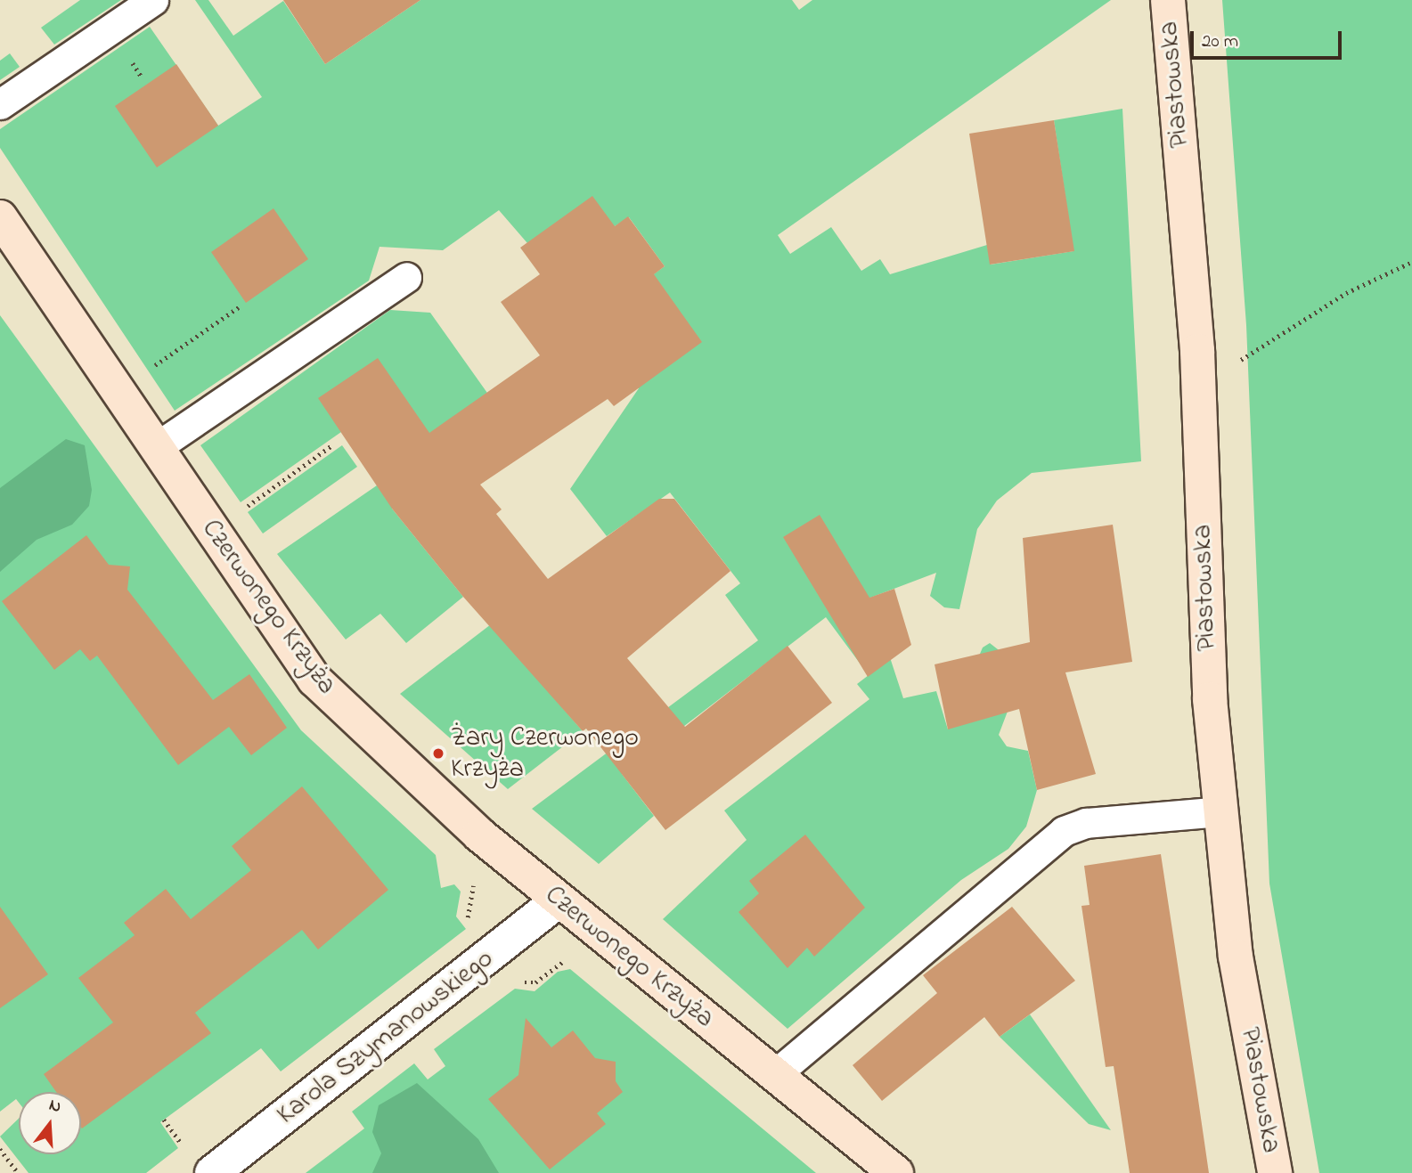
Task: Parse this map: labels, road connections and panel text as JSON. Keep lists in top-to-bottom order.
{
  "streets": {
    "street": ["Piastowska", "Czerwonego Krzyża", "Karola Szymanowskiego"]
  },
  "crossings": [
    ["Czerwonego Krzyża", "Karola Szymanowskiego"]
  ],
  "places": ["Żary Czerwonego Krzyża"],
  "scale_bar": "20 m",
  "north": "top"
}
